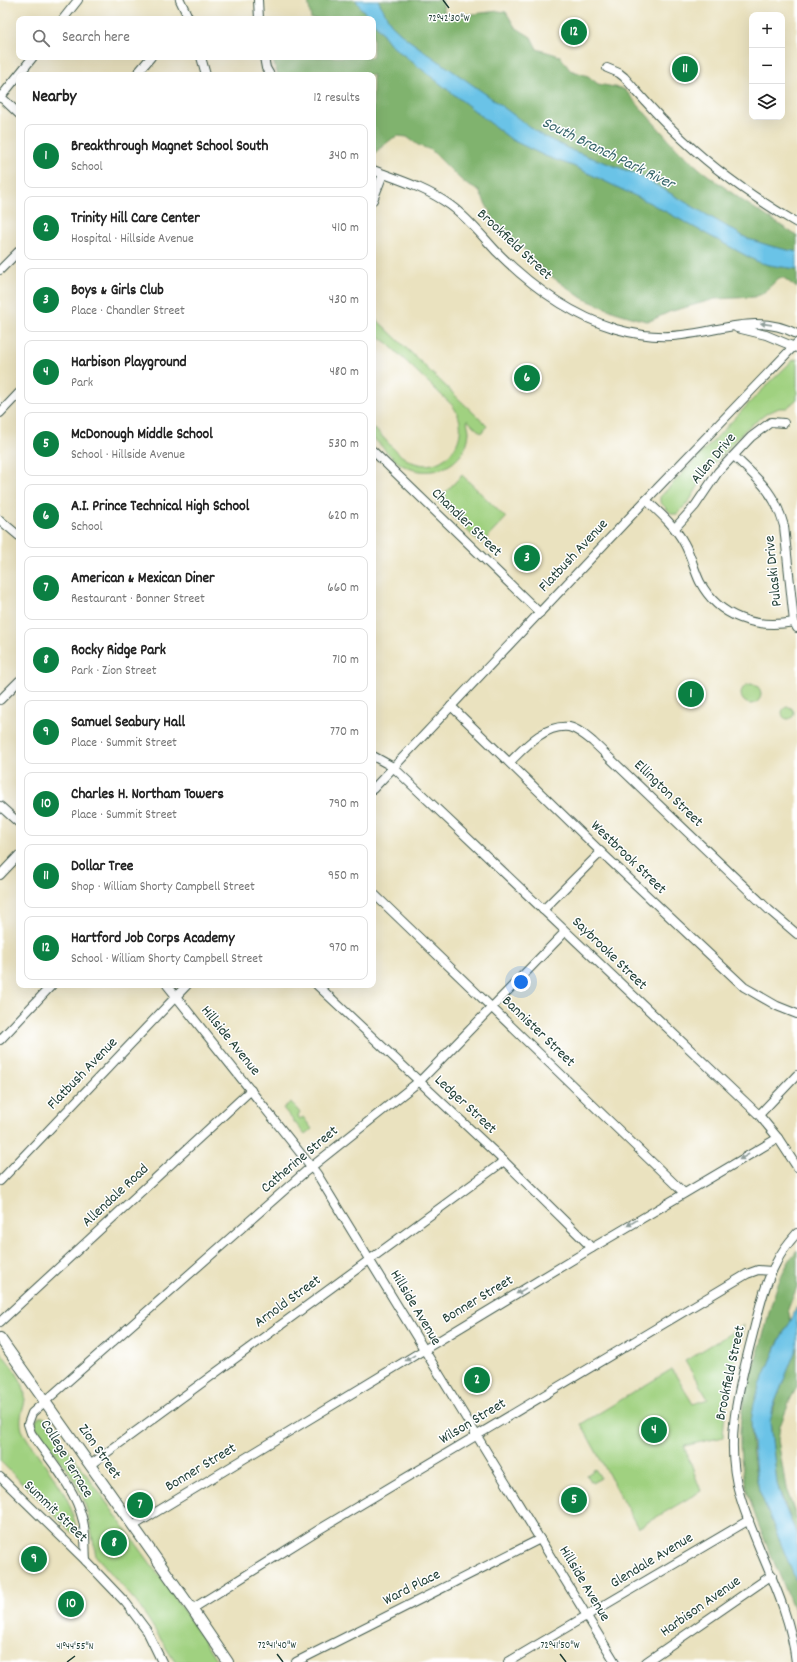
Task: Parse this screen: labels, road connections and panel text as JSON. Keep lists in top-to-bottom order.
{
  "streets": {
    "main road": ["Zion Street"],
    "street": [
      "Brookfield Street",
      "Allen Drive",
      "Chandler Street",
      "Flatbush Avenue",
      "Pulaski Drive",
      "Ellington Street",
      "Westbrook Street",
      "Saybrooke Street",
      "Bannister Street",
      "Hillside Avenue",
      "Ledger Street",
      "Catherine Street",
      "Allendale Road",
      "Bonner Street",
      "Arnold Street",
      "Wilson Street",
      "College Terrace",
      "Summit Street",
      "Glendale Avenue",
      "Ward Place",
      "Harbison Avenue"
    ]
  },
  "crossings": [
    ["Brookfield Street", "Flatbush Avenue"],
    ["Brookfield Street", "Wilson Street"],
    ["Brookfield Street", "Glendale Avenue"],
    ["Brookfield Street", "Harbison Avenue"],
    ["Allen Drive", "Pulaski Drive"],
    ["Chandler Street", "Flatbush Avenue"],
    ["Flatbush Avenue", "Westbrook Street"],
    ["Flatbush Avenue", "Saybrooke Street"],
    ["Flatbush Avenue", "Hillside Avenue"],
    ["Ellington Street", "Westbrook Street"],
    ["Saybrooke Street", "Catherine Street"],
    ["Saybrooke Street", "Bonner Street"],
    ["Bannister Street", "Catherine Street"],
    ["Bannister Street", "Bonner Street"],
    ["Hillside Avenue", "Catherine Street"],
    ["Hillside Avenue", "Allendale Road"],
    ["Hillside Avenue", "Bonner Street"],
    ["Hillside Avenue", "Arnold Street"],
    ["Hillside Avenue", "Wilson Street"],
    ["Hillside Avenue", "Glendale Avenue"],
    ["Hillside Avenue", "Ward Place"],
    ["Ledger Street", "Catherine Street"],
    ["Ledger Street", "Bonner Street"],
    ["Ledger Street", "Arnold Street"],
    ["Catherine Street", "Zion Street"],
    ["Catherine Street", "College Terrace"],
    ["Bonner Street", "Zion Street"],
    ["Arnold Street", "Zion Street"],
    ["Wilson Street", "Zion Street"],
    ["Zion Street", "College Terrace"],
    ["College Terrace", "Summit Street"]
  ],
  "one_way": ["Bonner Street"],
  "water": ["South Branch Park River"],
  "page": {
    "map_buttons": ["+", "−"],
    "search": "Search here",
    "pins": [
      "12",
      "11",
      "6",
      "3",
      "1",
      "2",
      "4",
      "5",
      "7",
      "8",
      "9",
      "10"
    ],
    "heading": ["Nearby", "12 results"],
    "list": [
      {
        "mark": "1",
        "name": "Breakthrough Magnet School South",
        "note": "School",
        "value": "340 m"
      },
      {
        "mark": "2",
        "name": "Trinity Hill Care Center",
        "note": "Hospital · Hillside Avenue",
        "value": "410 m"
      },
      {
        "mark": "3",
        "name": "Boys & Girls Club",
        "note": "Place · Chandler Street",
        "value": "430 m"
      },
      {
        "mark": "4",
        "name": "Harbison Playground",
        "note": "Park",
        "value": "480 m"
      },
      {
        "mark": "5",
        "name": "McDonough Middle School",
        "note": "School · Hillside Avenue",
        "value": "530 m"
      },
      {
        "mark": "6",
        "name": "A.I. Prince Technical High School",
        "note": "School",
        "value": "620 m"
      },
      {
        "mark": "7",
        "name": "American & Mexican Diner",
        "note": "Restaurant · Bonner Street",
        "value": "660 m"
      },
      {
        "mark": "8",
        "name": "Rocky Ridge Park",
        "note": "Park · Zion Street",
        "value": "710 m"
      },
      {
        "mark": "9",
        "name": "Samuel Seabury Hall",
        "note": "Place · Summit Street",
        "value": "770 m"
      },
      {
        "mark": "10",
        "name": "Charles H. Northam Towers",
        "note": "Place · Summit Street",
        "value": "790 m"
      },
      {
        "mark": "11",
        "name": "Dollar Tree",
        "note": "Shop · William Shorty Campbell Street",
        "value": "950 m"
      },
      {
        "mark": "12",
        "name": "Hartford Job Corps Academy",
        "note": "School · William Shorty Campbell Street",
        "value": "970 m"
      }
    ]
  },
  "coordinates": [
    "72°42'30\"W",
    "72°41'40\"W",
    "72°41'50\"W",
    "41°44'55\"N"
  ]
}
